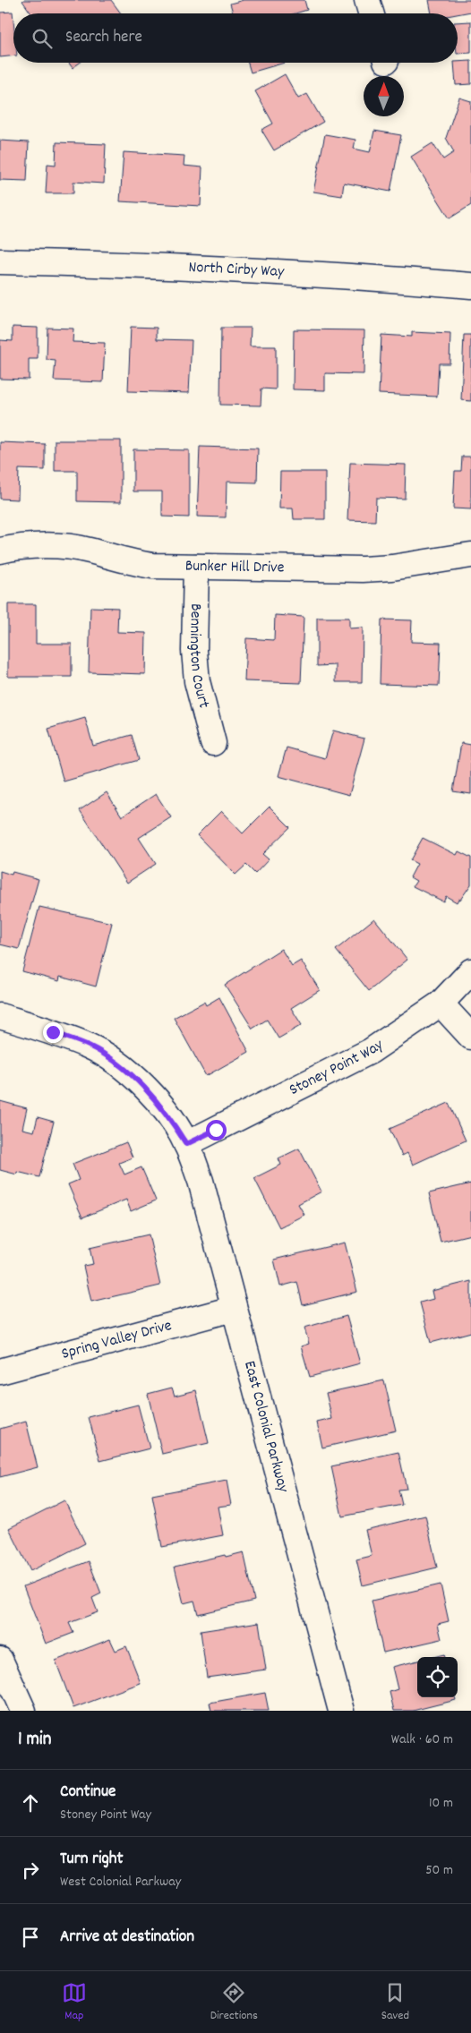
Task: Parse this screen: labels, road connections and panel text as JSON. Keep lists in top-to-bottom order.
{
  "streets": {
    "street": [
      "North Cirby Way",
      "Bunker Hill Drive",
      "Bennington Court",
      "Stoney Point Way",
      "Spring Valley Drive",
      "East Colonial Parkway"
    ]
  },
  "crossings": [
    ["Bunker Hill Drive", "Bennington Court"],
    ["Stoney Point Way", "East Colonial Parkway"],
    ["Spring Valley Drive", "East Colonial Parkway"]
  ],
  "north": "top",
  "page": {
    "search": "Search here",
    "heading": ["1 min", "Walk · 60 m"],
    "list": [
      ["Continue", "Stoney Point Way", "10 m"],
      ["Turn right", "West Colonial Parkway", "50 m"],
      "Arrive at destination"
    ],
    "nav": ["Map", "Directions", "Saved"]
  }
}
